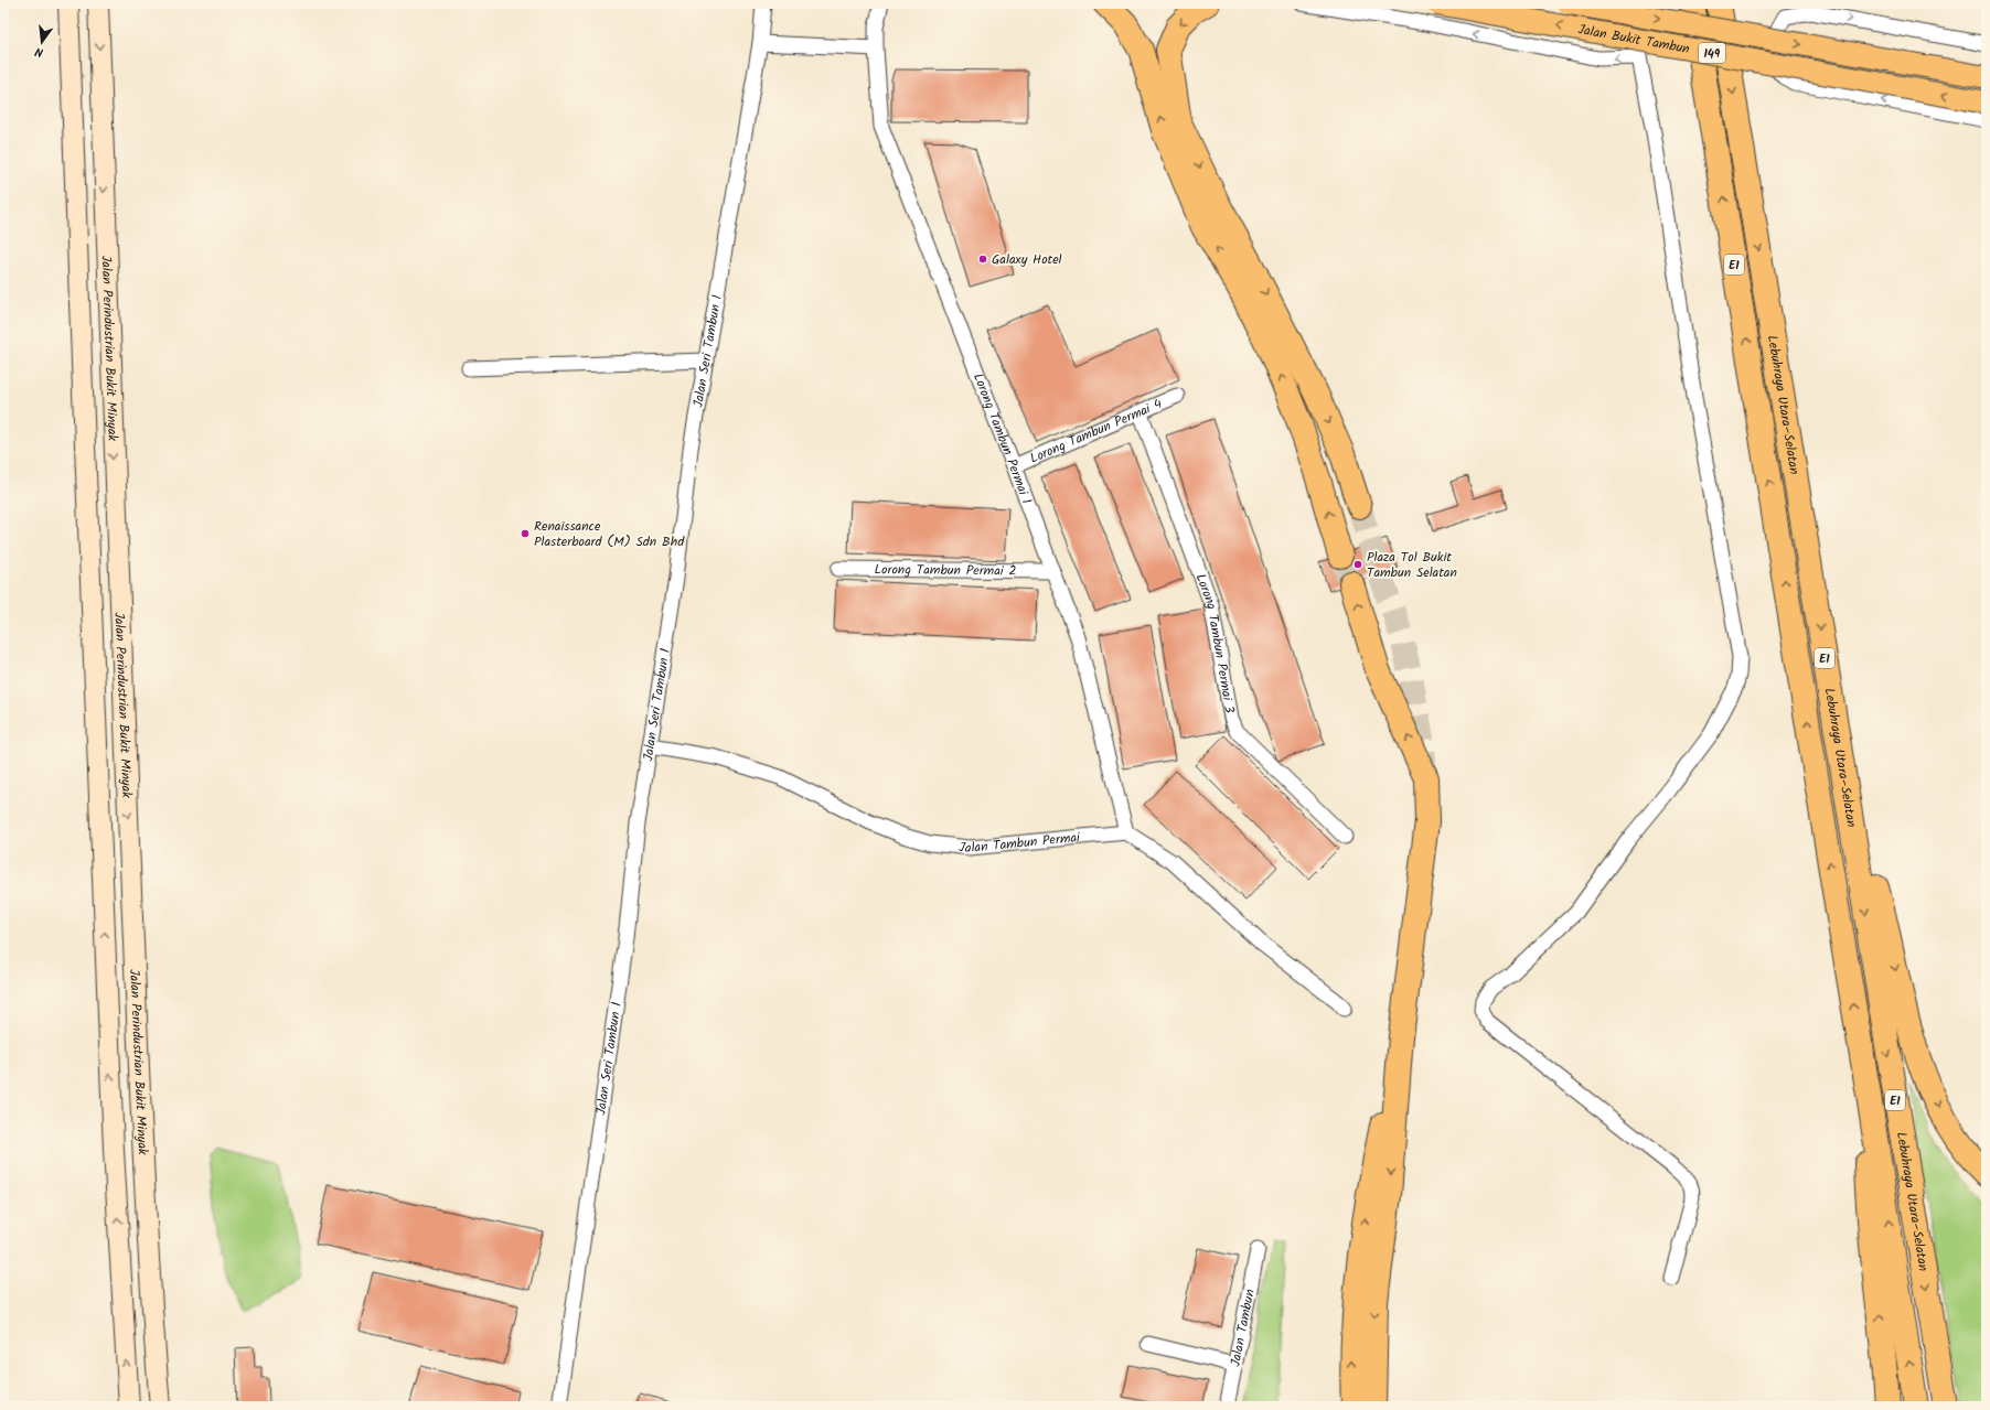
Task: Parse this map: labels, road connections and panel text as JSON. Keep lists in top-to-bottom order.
{
  "streets": {
    "highway": ["E1", "Lebuhraya Utara–Selatan"],
    "main road": ["Jalan Bukit Tambun", "149", "Jalan Perindustrian Bukit Minyak"],
    "street": [
      "Jalan Seri Tambun 1",
      "Lorong Tambun Permai 4",
      "Lorong Tambun Permai 1",
      "Lorong Tambun Permai 2",
      "Lorong Tambun Permai 3",
      "Jalan Tambun Permai",
      "Jalan Tambun"
    ]
  },
  "crossings": [
    ["Jalan Seri Tambun 1", "Jalan Tambun Permai"],
    ["Lorong Tambun Permai 4", "Lorong Tambun Permai 1"],
    ["Lorong Tambun Permai 4", "Lorong Tambun Permai 3"],
    ["Lorong Tambun Permai 1", "Lorong Tambun Permai 2"],
    ["Lorong Tambun Permai 1", "Jalan Tambun Permai"]
  ],
  "places": ["Galaxy Hotel", "Renaissance Plasterboard (M) Sdn Bhd", "Plaza Tol Bukit Tambun Selatan"],
  "north": "bottom"
}
